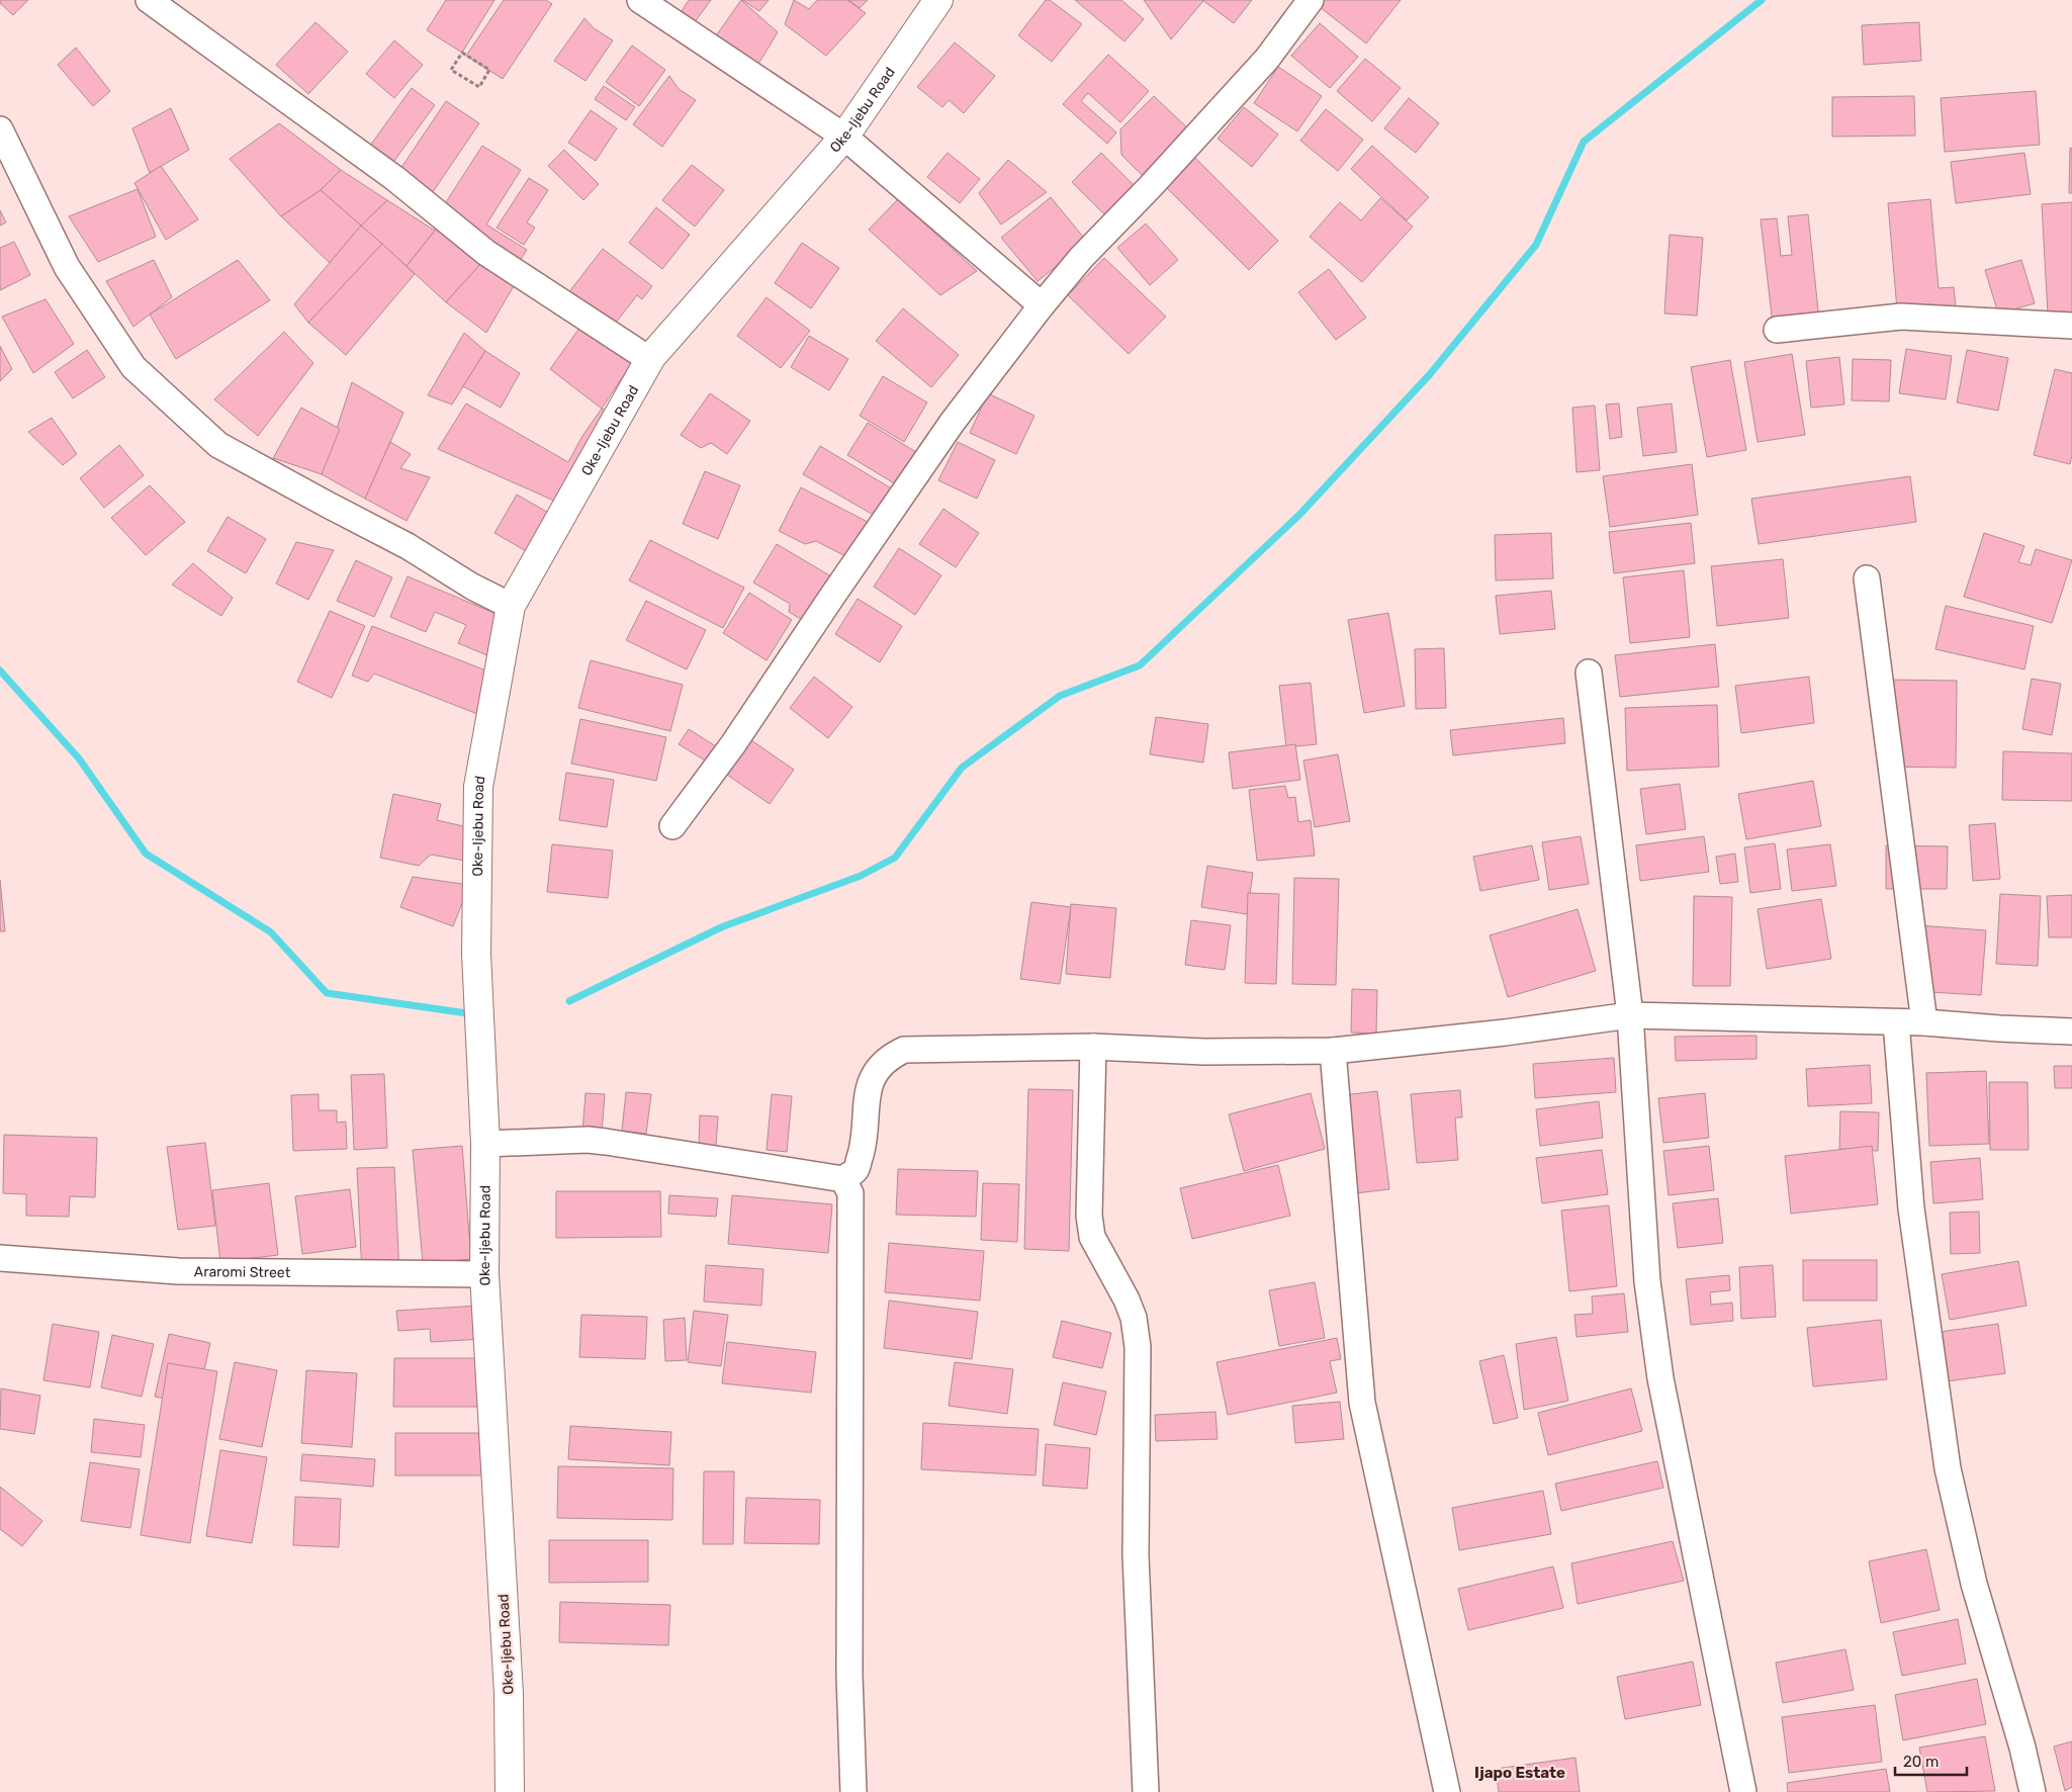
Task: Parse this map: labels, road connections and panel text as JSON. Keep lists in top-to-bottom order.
{
  "streets": {
    "main road": ["Oke-Ijebu Road"],
    "street": ["Araromi Street"]
  },
  "crossings": [
    ["Oke-Ijebu Road", "Araromi Street"]
  ],
  "districts": ["Ijapo Estate"],
  "scale_bar": "20 m"
}
